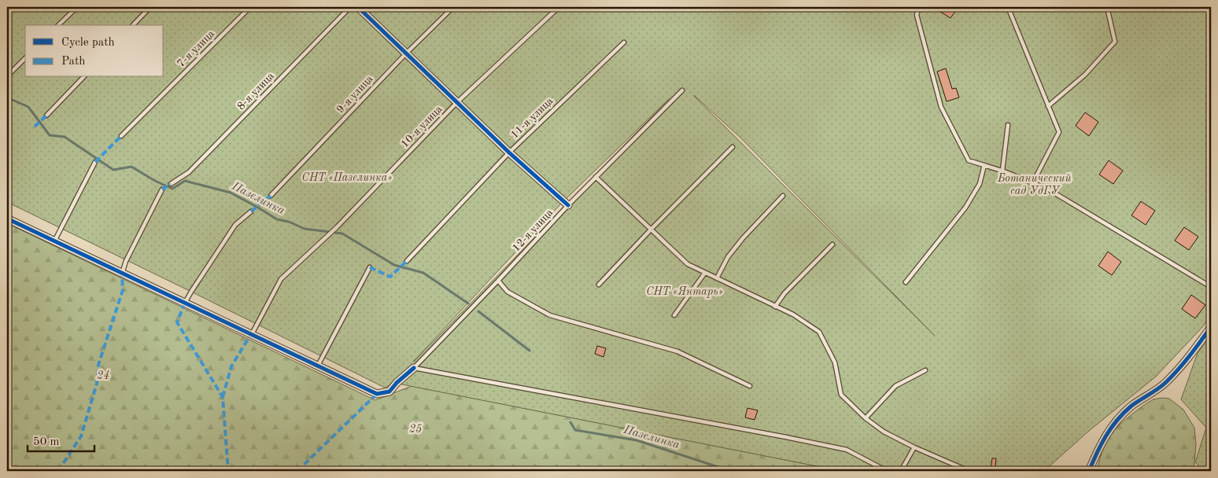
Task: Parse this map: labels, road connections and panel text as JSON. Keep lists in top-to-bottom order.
{
  "streets": {
    "lane": [
      "7-я улица",
      "8-я улица",
      "9-я улица",
      "11-я улица",
      "10-я улица",
      "12-я улица"
    ]
  },
  "water": ["Пазелинка"],
  "parks": [
    "СНТ «Пазелинка»",
    "Ботанический сад УдГУ",
    "СНТ «Янтарь»",
    "24",
    "25"
  ],
  "legend": ["Cycle path", "Path"],
  "scale_bar": "50 m"
}
